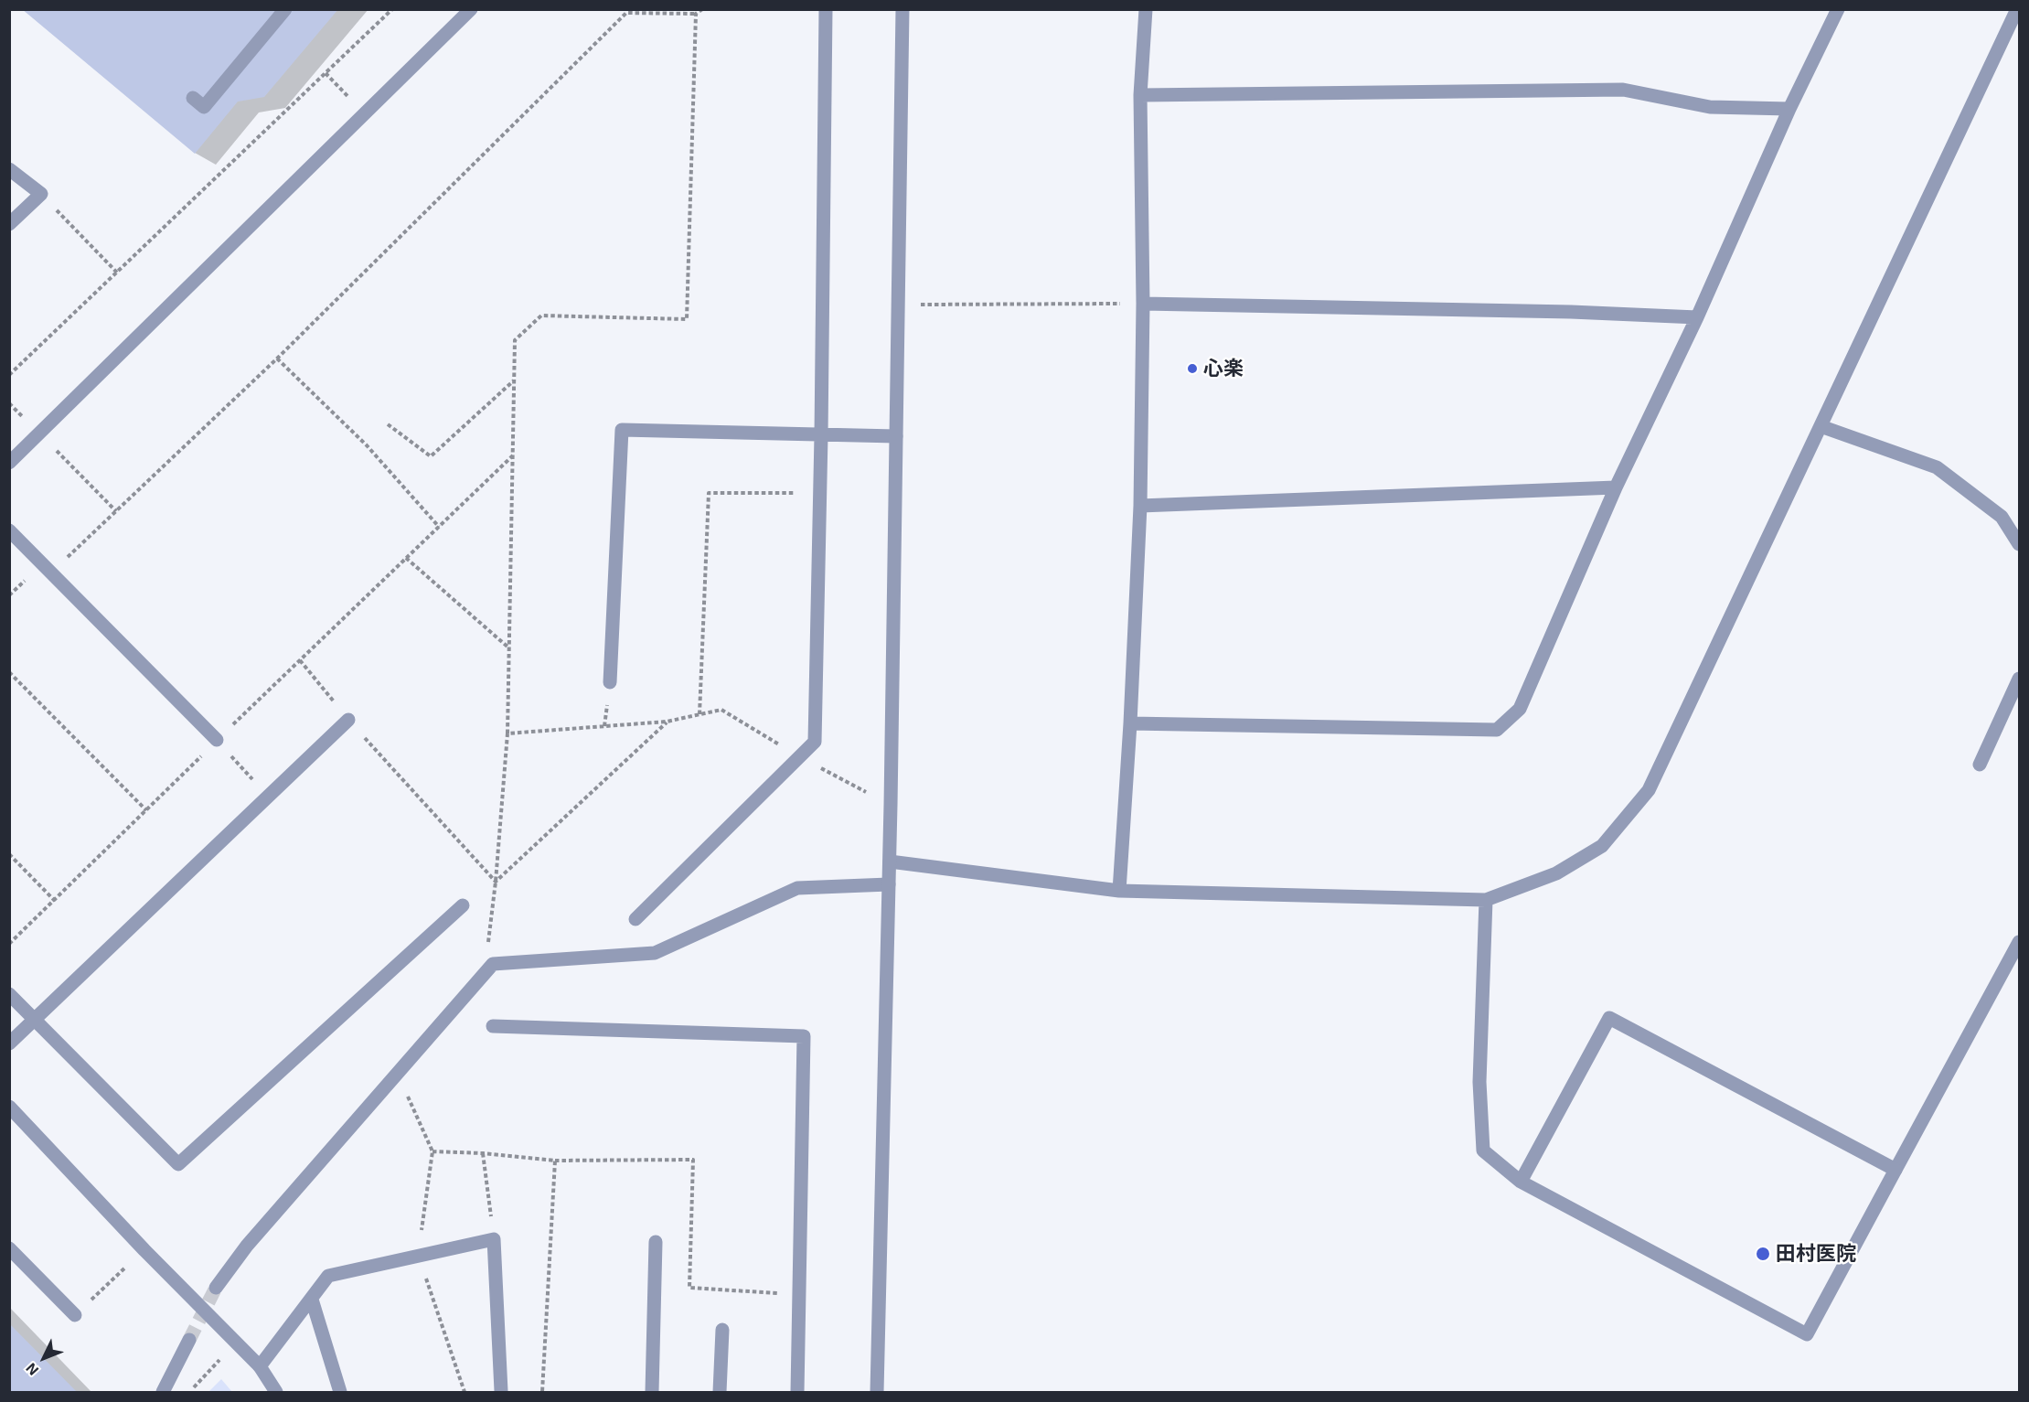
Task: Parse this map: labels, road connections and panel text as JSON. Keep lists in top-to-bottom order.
{
  "places": ["心楽", "田村医院"],
  "north": "bottom left"
}
